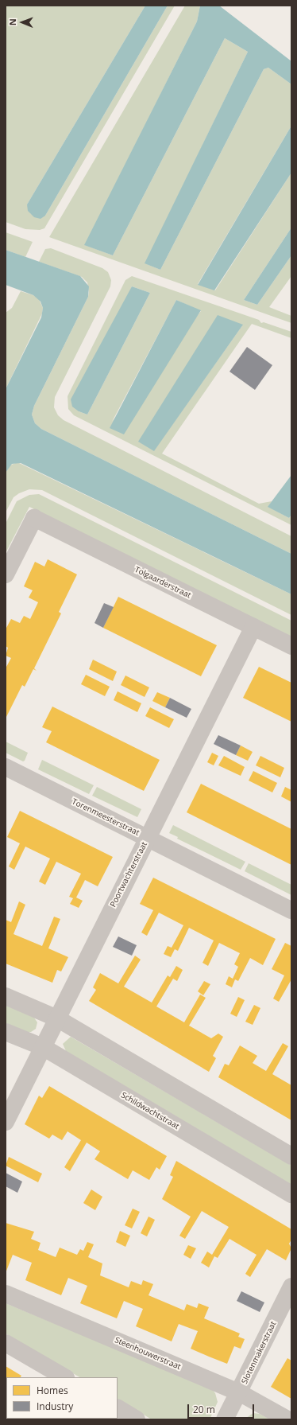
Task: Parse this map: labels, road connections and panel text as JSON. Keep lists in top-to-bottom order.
{
  "streets": {
    "street": [
      "Tolgaarderstraat",
      "Torenmeesterstraat",
      "Poortwachterstraat",
      "Schildwachtstraat",
      "Slotenmakerstraat",
      "Steenhouwerstraat"
    ]
  },
  "crossings": [
    ["Tolgaarderstraat", "Poortwachterstraat"],
    ["Torenmeesterstraat", "Poortwachterstraat"],
    ["Poortwachterstraat", "Schildwachtstraat"],
    ["Slotenmakerstraat", "Steenhouwerstraat"]
  ],
  "legend": ["Homes", "Industry"],
  "scale_bar": "20 m",
  "north": "left"
}
